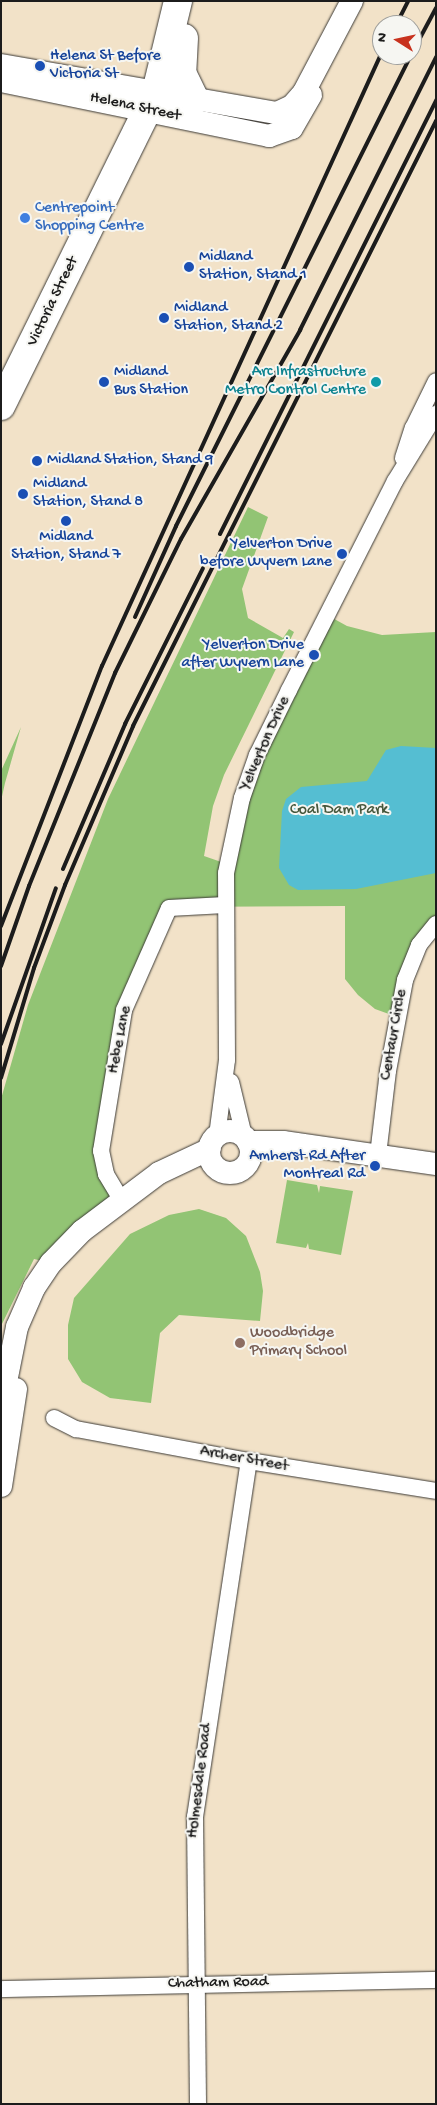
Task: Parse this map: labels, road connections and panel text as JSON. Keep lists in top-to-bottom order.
{
  "streets": {
    "highway": ["Victoria Street"],
    "street": [
      "Helena Street",
      "Yelverton Drive",
      "Centaur Circle",
      "Hebe Lane",
      "Archer Street",
      "Holmesdale Road",
      "Chatham Road"
    ]
  },
  "crossings": [
    ["Helena Street", "Victoria Street"],
    ["Yelverton Drive", "Hebe Lane"],
    ["Archer Street", "Holmesdale Road"],
    ["Holmesdale Road", "Chatham Road"]
  ],
  "parks": ["Coal Dam Park"],
  "places": [
    "Helena St Before Victoria St",
    "Centrepoint Shopping Centre",
    "Midland Station, Stand 1",
    "Midland Station, Stand 2",
    "Midland Bus Station",
    "Arc Infrastructure Metro Control Centre",
    "Midland Station, Stand 9",
    "Midland Station, Stand 8",
    "Midland Station, Stand 7",
    "Yelverton Drive before Wyvern Lane",
    "Yelverton Drive after Wyvern Lane",
    "Amherst Rd After Montreal Rd",
    "Woodbridge Primary School"
  ],
  "north": "left"
}
